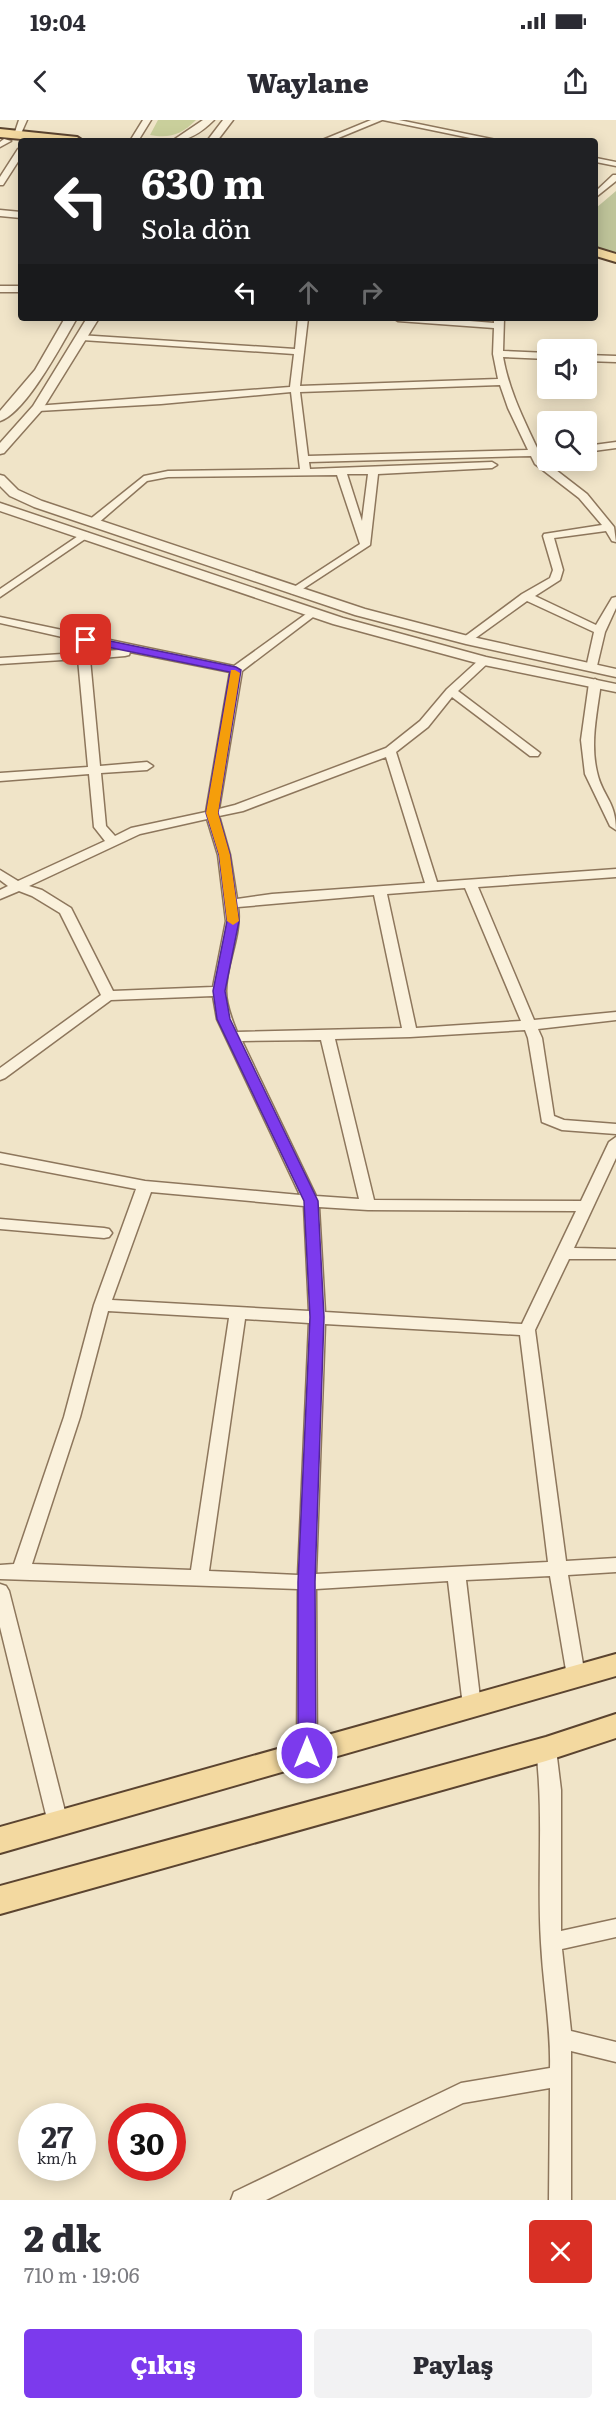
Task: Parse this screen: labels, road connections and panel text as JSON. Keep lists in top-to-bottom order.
{
  "page": {
    "status": "19:04",
    "header": "Waylane",
    "turn": ["630 m", "Sola dön"],
    "speed": "27 km/h",
    "limit": "30",
    "heading": ["2 dk", "710 m · 19:06"],
    "buttons": ["Çıkış", "Paylaş"]
  }
}
